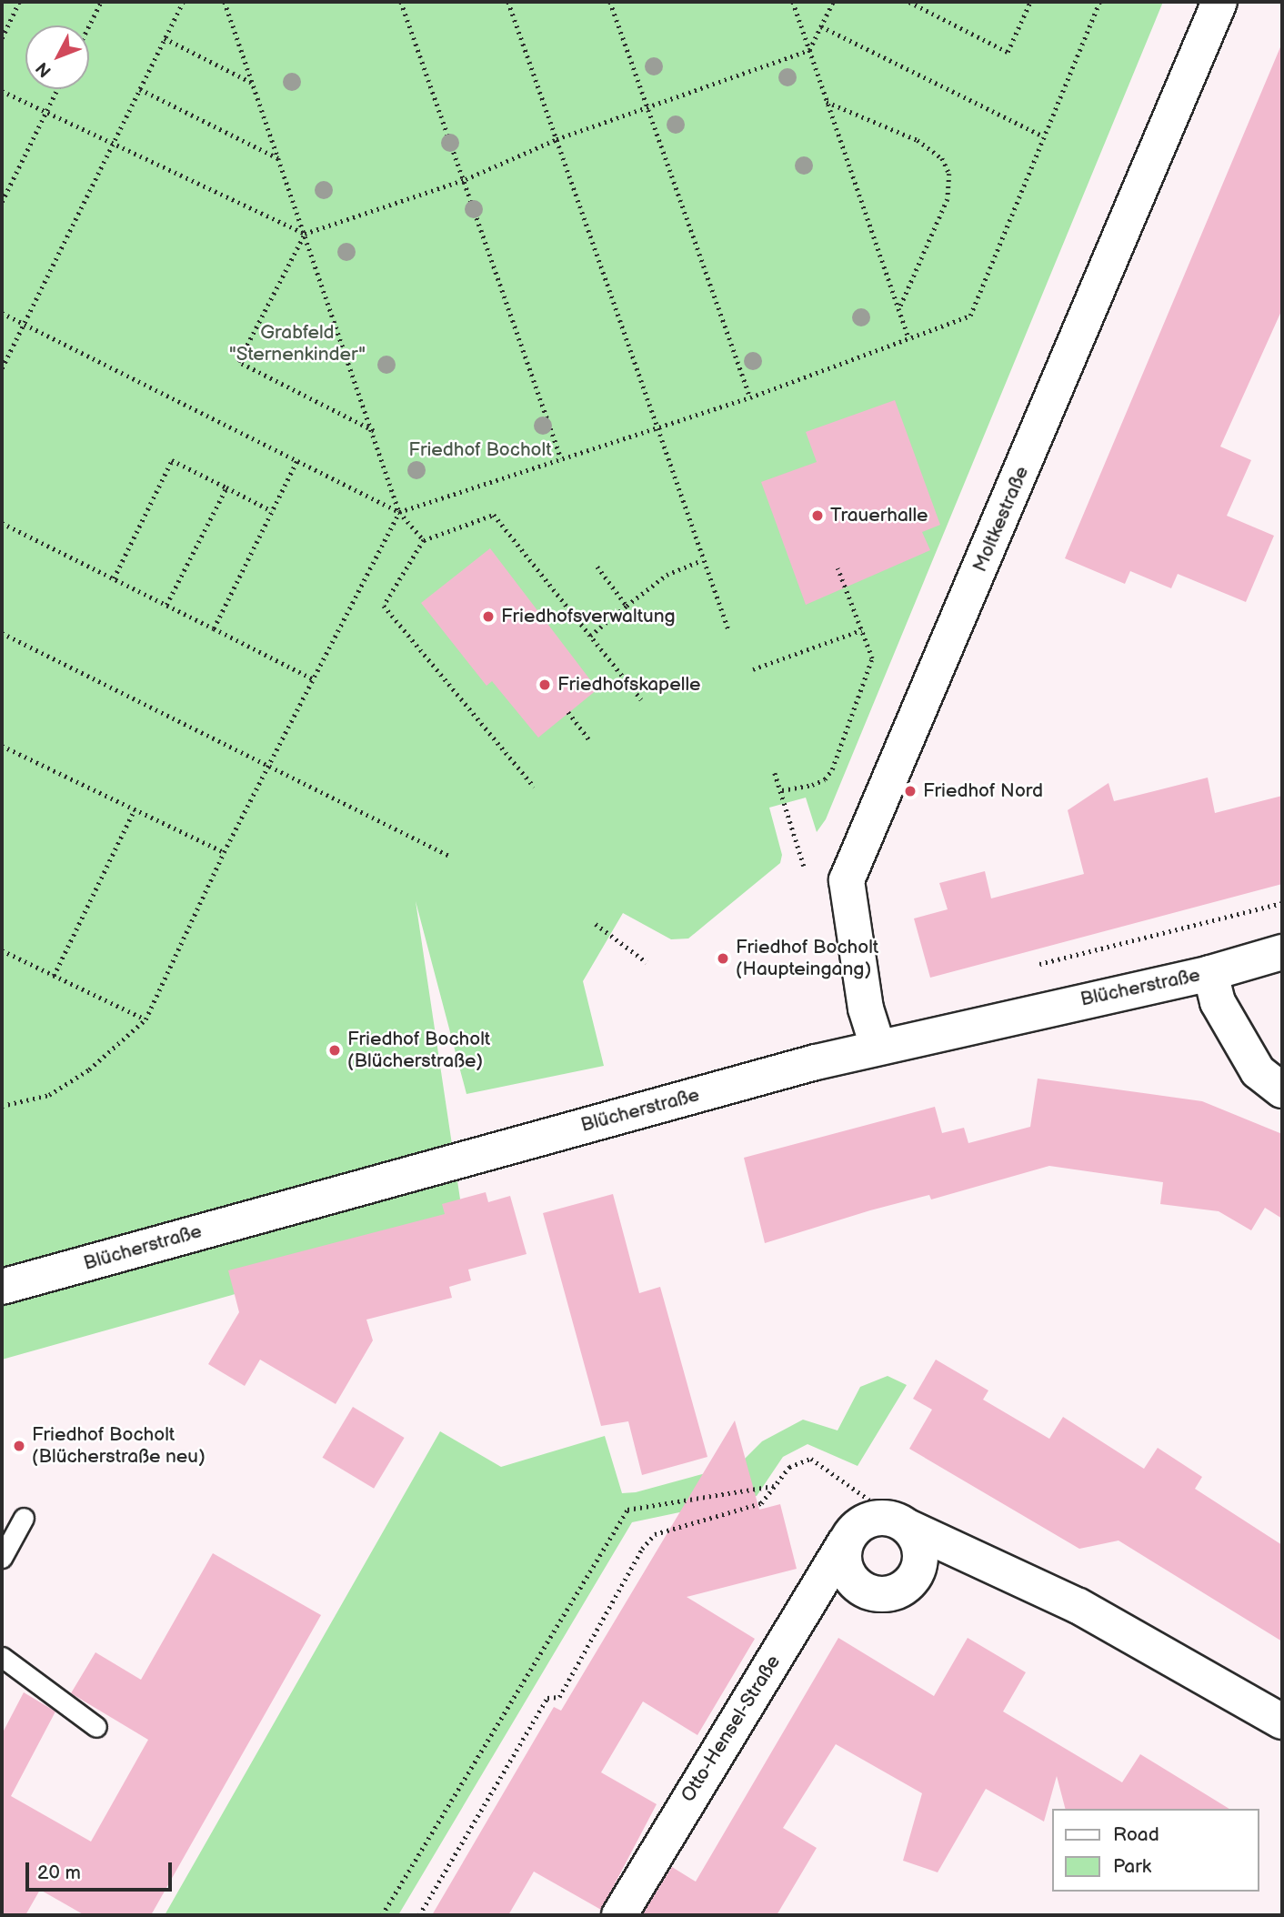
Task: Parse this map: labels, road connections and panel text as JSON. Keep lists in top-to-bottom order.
{
  "streets": {
    "street": ["Moltkestraße", "Blücherstraße", "Otto-Hensel-Straße"]
  },
  "crossings": [
    ["Moltkestraße", "Blücherstraße"]
  ],
  "parks": ["Grabfeld \"Sternenkinder\"", "Friedhof Bocholt"],
  "places": [
    "Trauerhalle",
    "Friedhofsverwaltung",
    "Friedhofskapelle",
    "Friedhof Nord",
    "Friedhof Bocholt (Haupteingang)",
    "Friedhof Bocholt (Blücherstraße)",
    "Friedhof Bocholt (Blücherstraße neu)"
  ],
  "legend": ["Road", "Park"],
  "scale_bar": "20 m",
  "north": "bottom left"
}
